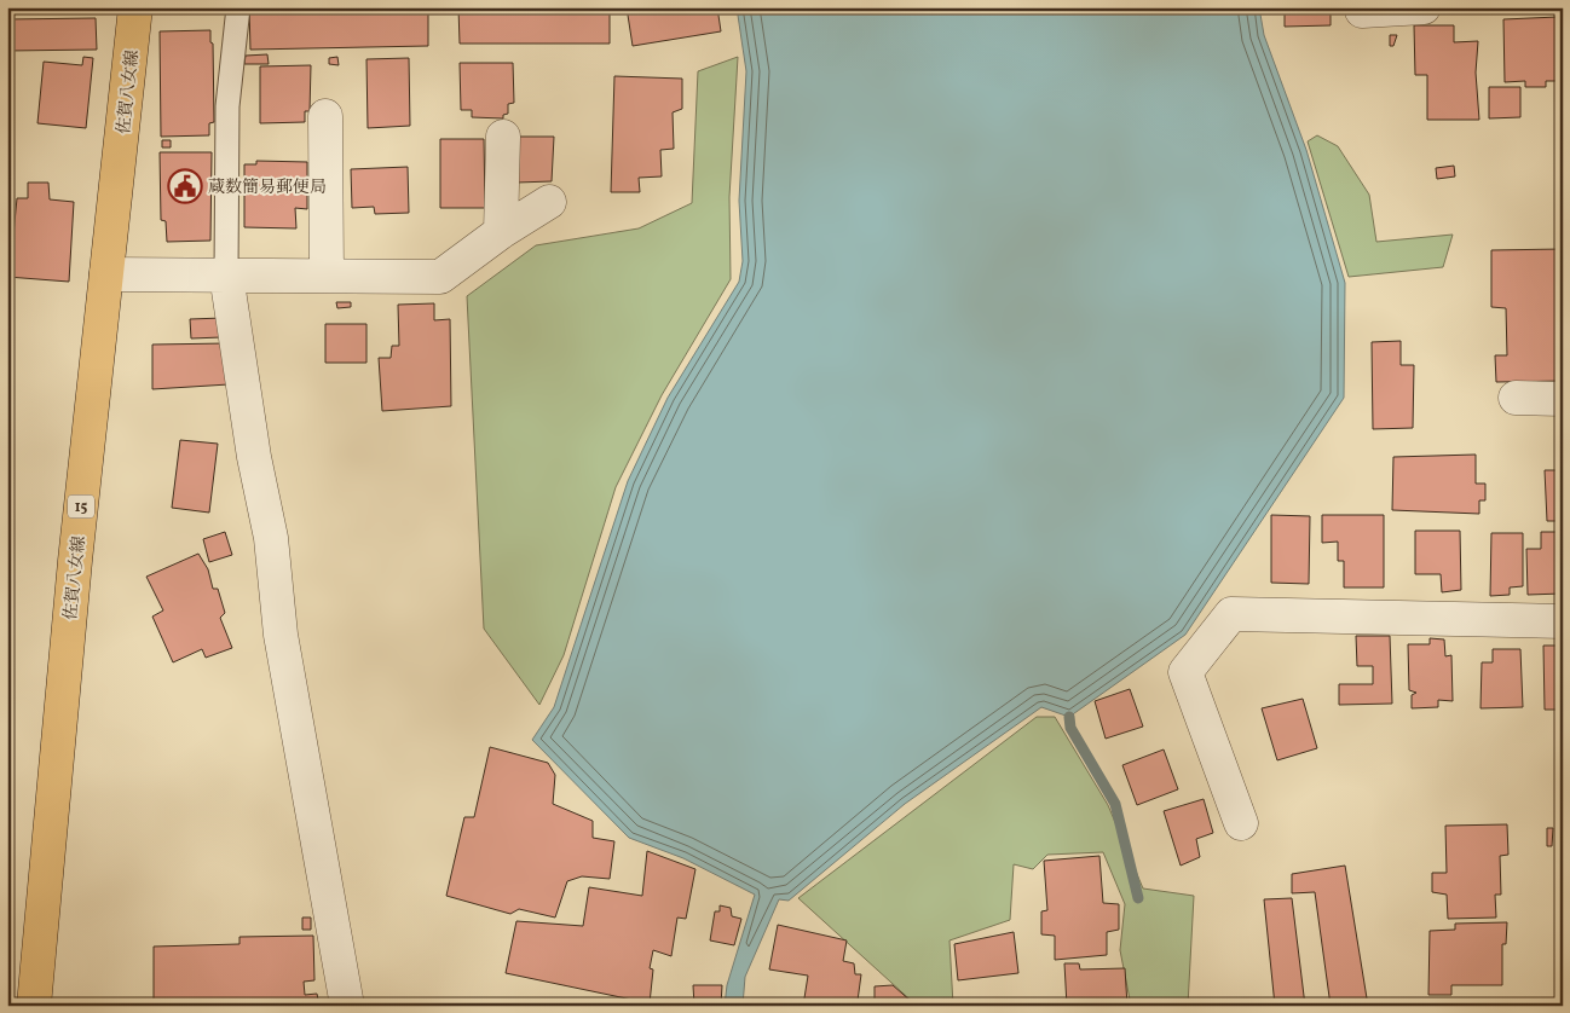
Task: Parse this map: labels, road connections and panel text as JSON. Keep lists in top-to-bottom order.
{
  "streets": {
    "main road": ["佐賀八女線", "15"]
  },
  "places": {
    "public building": ["蔵数簡易郵便局"]
  }
}
